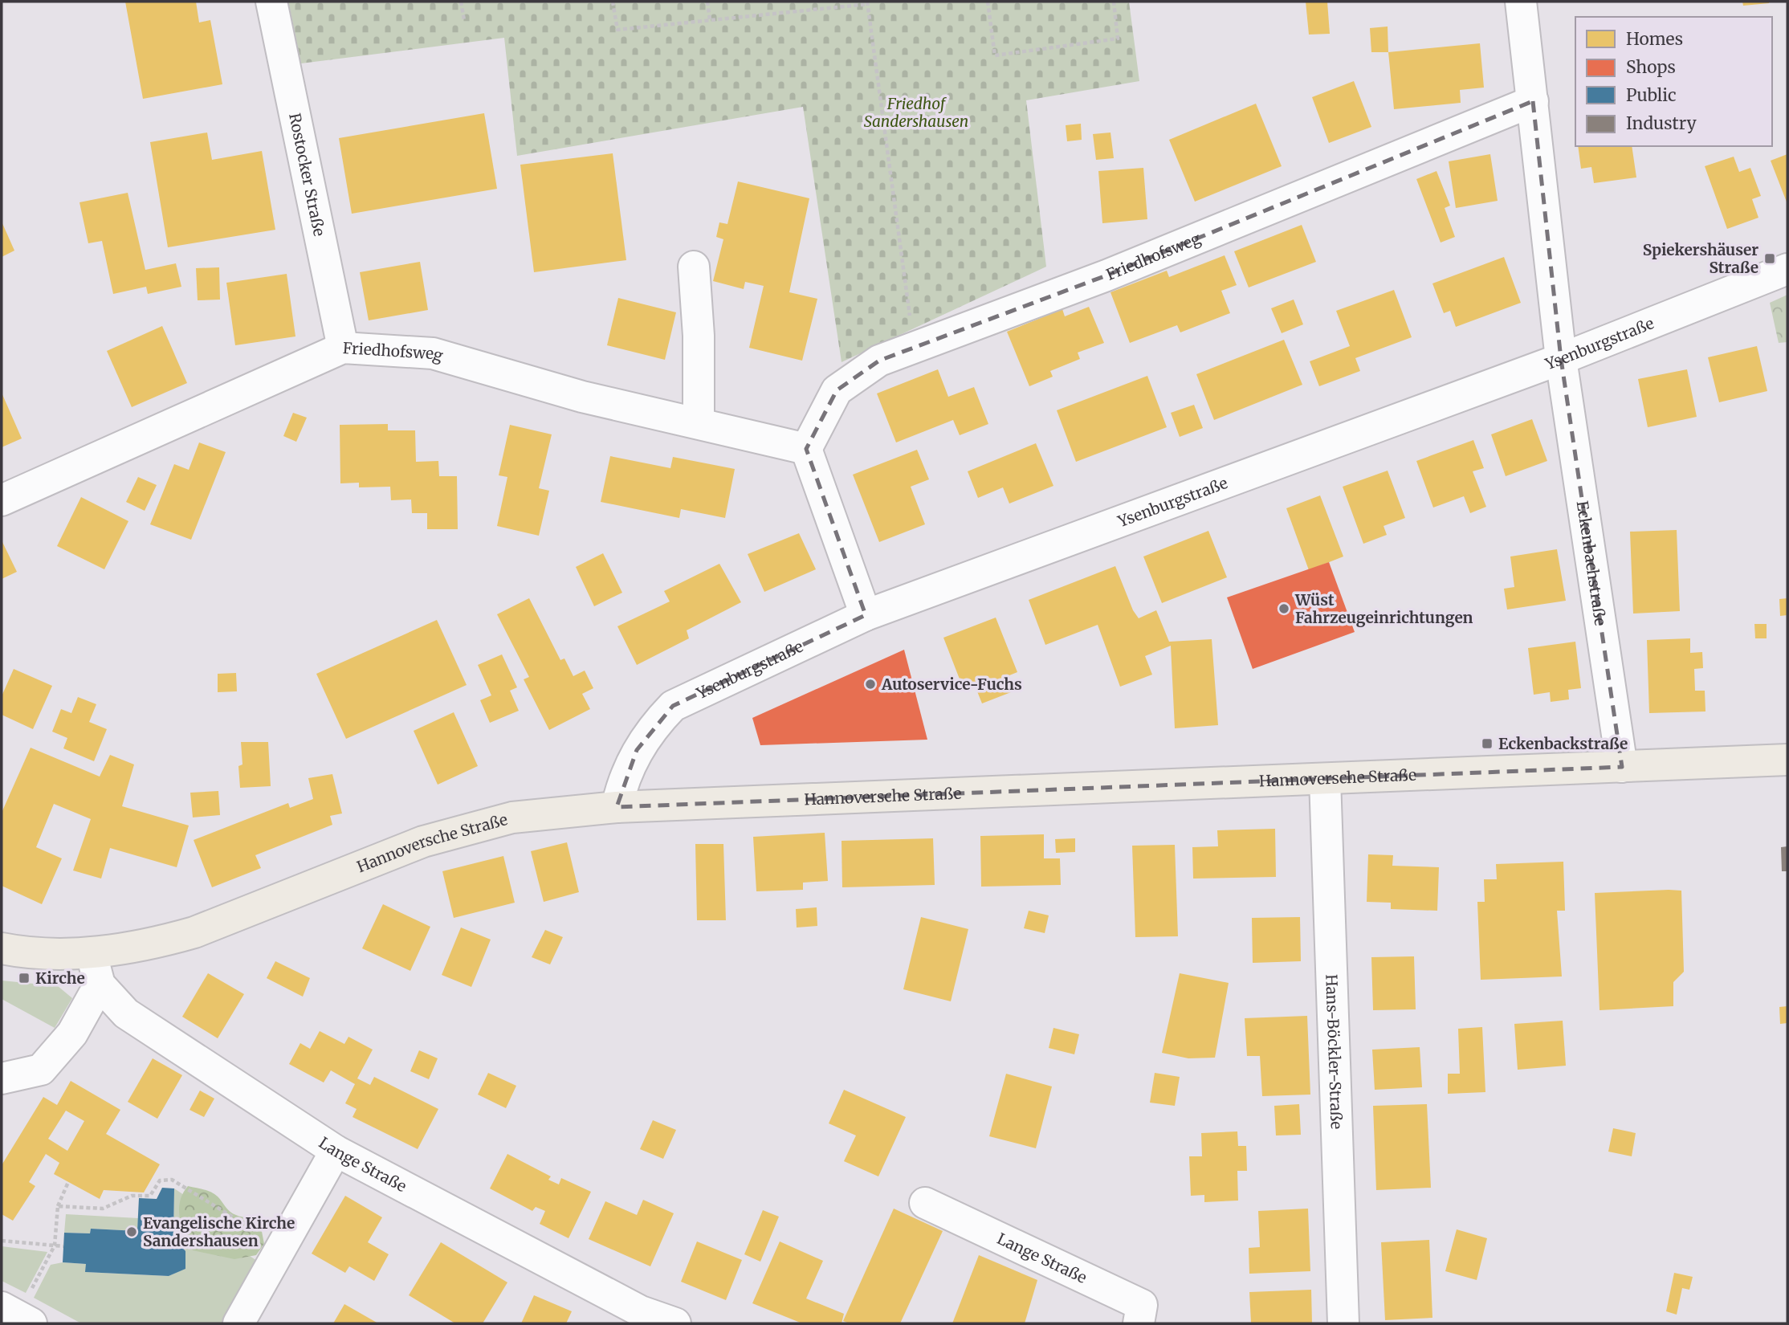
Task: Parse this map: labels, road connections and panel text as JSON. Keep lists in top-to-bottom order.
{
  "streets": {
    "main road": ["Hannoversche Straße"],
    "street": [
      "Rostocker Straße",
      "Friedhofsweg",
      "Ysenburgstraße",
      "Eckenbachstraße",
      "Hans-Böckler-Straße",
      "Lange Straße"
    ]
  },
  "crossings": [
    ["Rostocker Straße", "Friedhofsweg"],
    ["Ysenburgstraße", "Eckenbachstraße"],
    ["Ysenburgstraße", "Hannoversche Straße"],
    ["Eckenbachstraße", "Hannoversche Straße"],
    ["Hannoversche Straße", "Hans-Böckler-Straße"],
    ["Hannoversche Straße", "Lange Straße"]
  ],
  "parks": ["Friedhof Sandershausen"],
  "places": {
    "transit": ["Spiekershäuser Straße", "Eckenbackstraße", "Kirche"],
    "other": ["Wüst Fahrzeugeinrichtungen", "Autoservice-Fuchs", "Evangelische Kirche Sandershausen"]
  },
  "legend": [
    "Homes",
    "Shops",
    "Public",
    "Industry"
  ]
}
